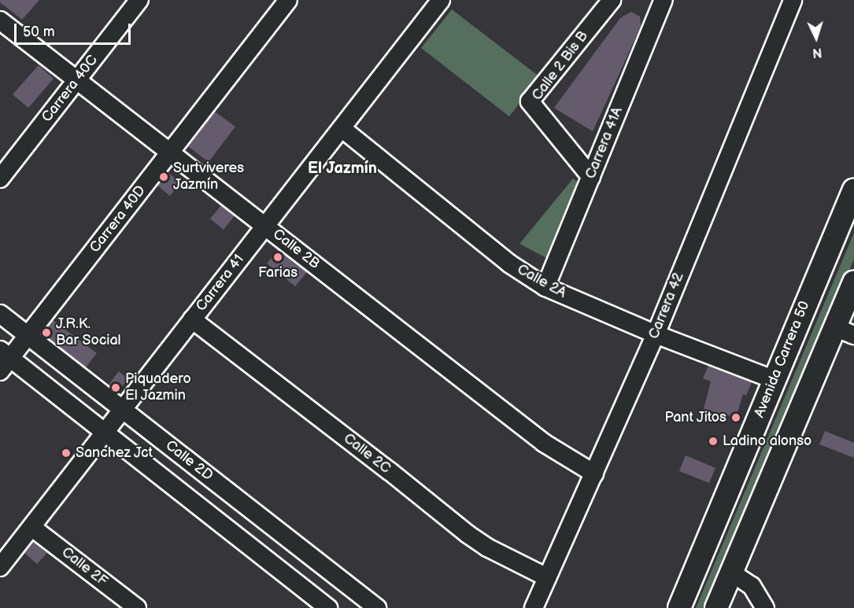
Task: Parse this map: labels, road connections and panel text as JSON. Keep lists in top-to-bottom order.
{
  "streets": {
    "main road": ["Avenida Carrera 50"],
    "street": [
      "Calle 2 Bis B",
      "Carrera 40C",
      "Carrera 41A",
      "Carrera 40D",
      "Calle 2B",
      "Calle 2A",
      "Carrera 41",
      "Carrera 42",
      "Calle 2C",
      "Calle 2D",
      "Calle 2F"
    ]
  },
  "crossings": [
    ["Calle 2 Bis B", "Carrera 41A"],
    ["Carrera 40C", "Calle 2B"],
    ["Carrera 41A", "Calle 2A"],
    ["Carrera 40D", "Calle 2B"],
    ["Carrera 40D", "Calle 2D"],
    ["Calle 2B", "Carrera 41"],
    ["Calle 2B", "Carrera 42"],
    ["Calle 2A", "Carrera 41"],
    ["Calle 2A", "Carrera 42"],
    ["Calle 2A", "Avenida Carrera 50"],
    ["Carrera 41", "Calle 2C"],
    ["Carrera 41", "Calle 2D"],
    ["Carrera 41", "Calle 2F"],
    ["Carrera 42", "Calle 2C"]
  ],
  "districts": ["El Jazmín"],
  "places": [
    "Surtviveres Jazmín",
    "Farias",
    "J.R.K. Bar Social",
    "Piquadero El Jazmin",
    "Pant Jitos",
    "Ladino alonso",
    "Sanchez Jct"
  ],
  "scale_bar": "50 m",
  "north": "bottom"
}
